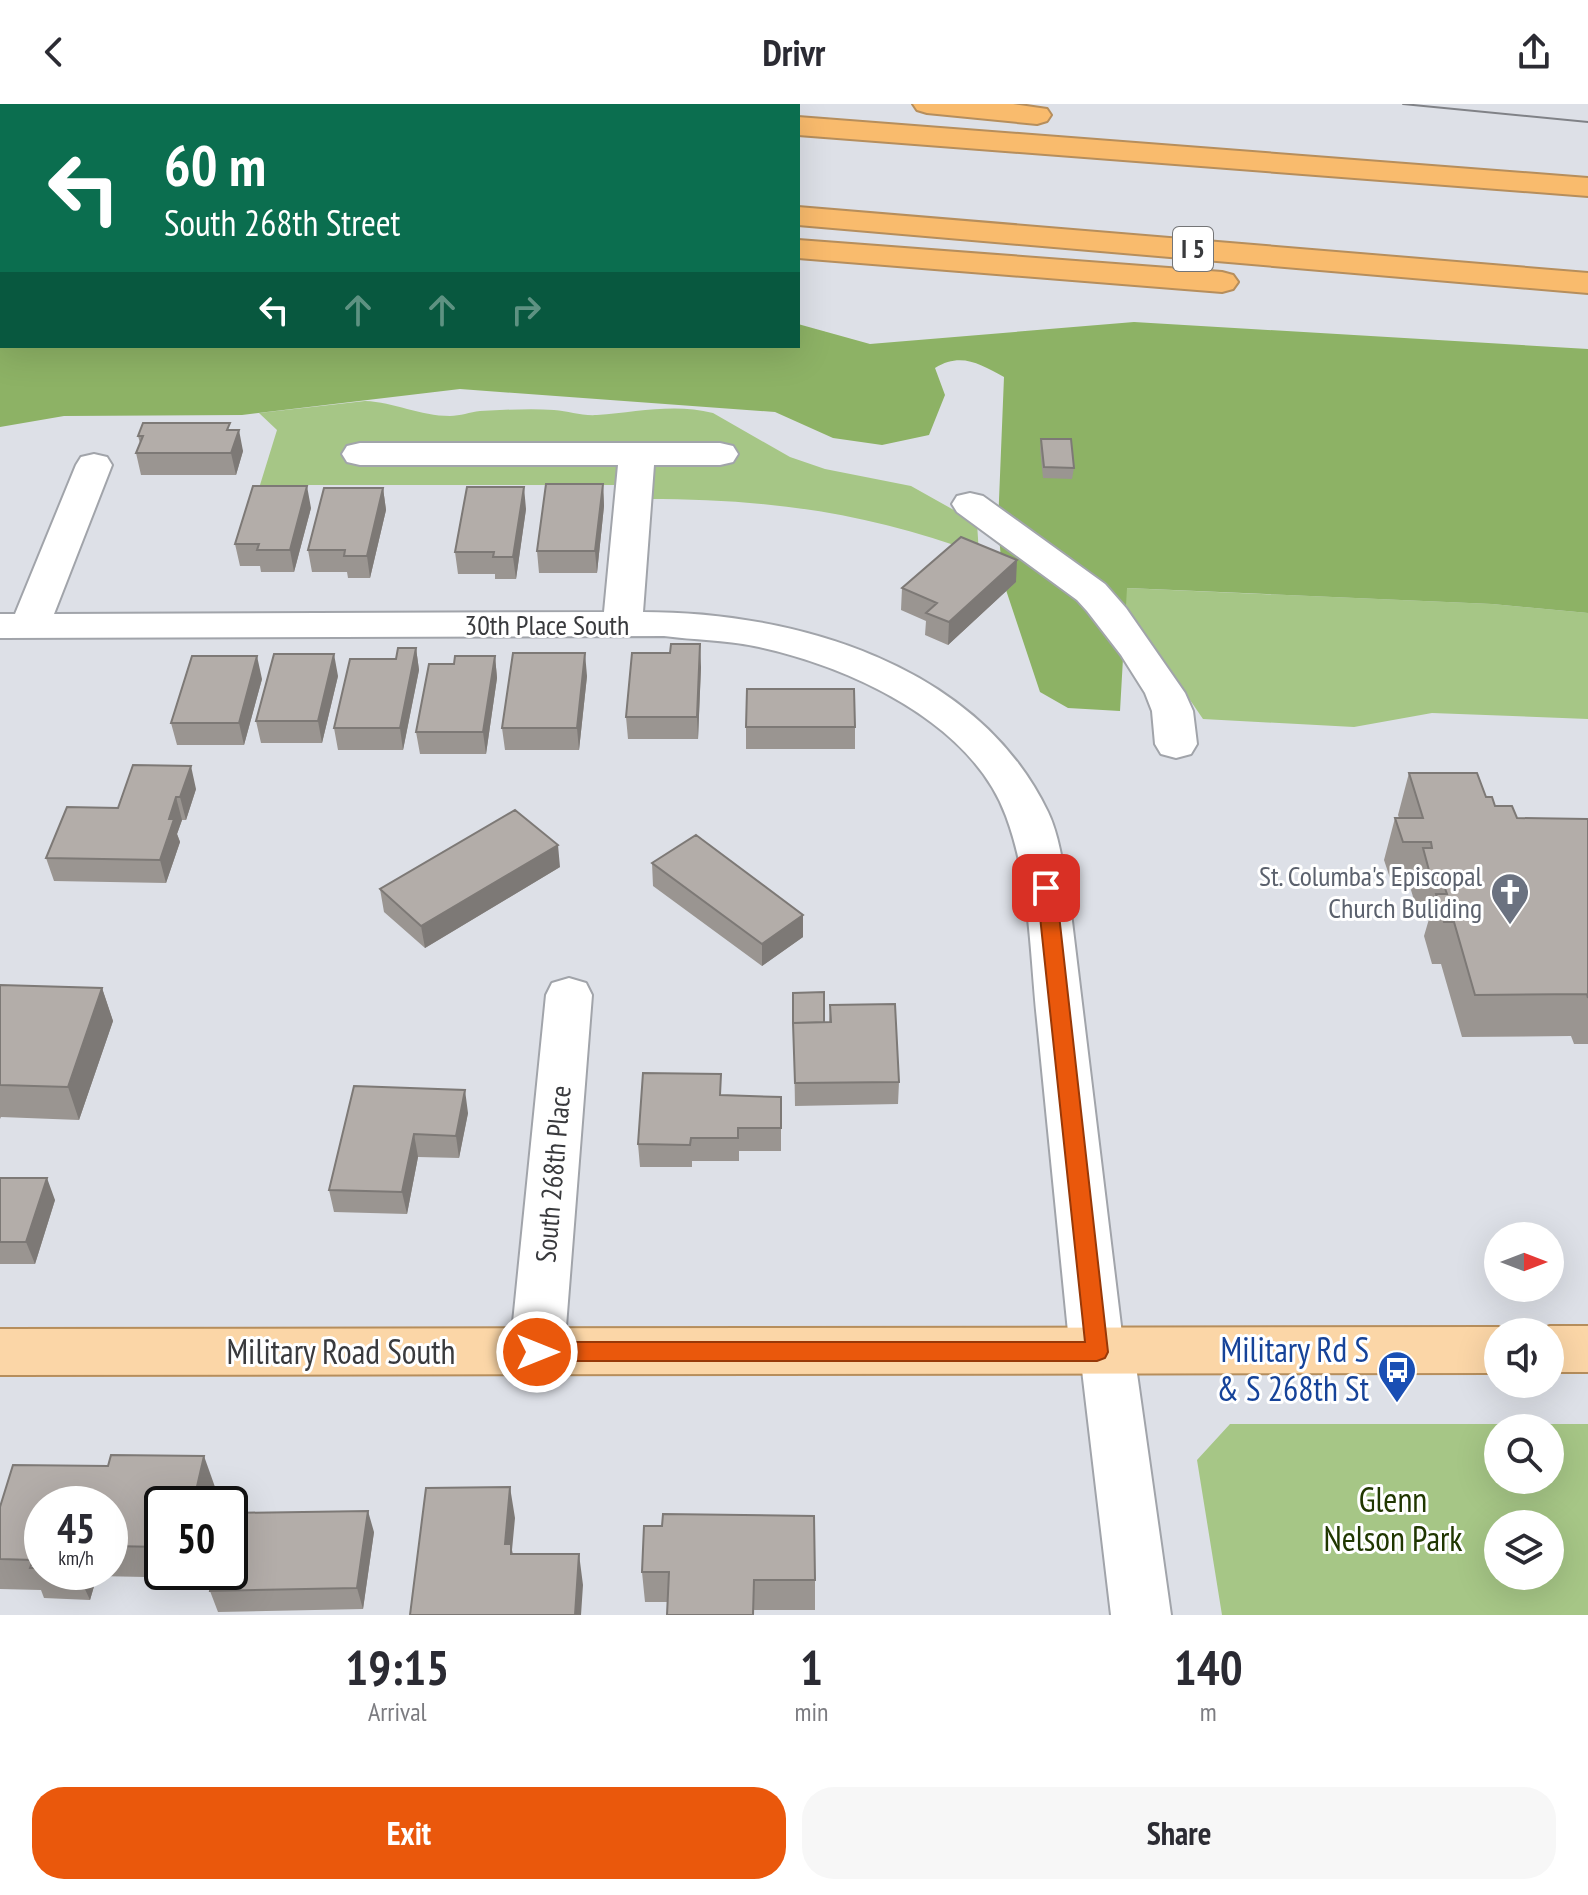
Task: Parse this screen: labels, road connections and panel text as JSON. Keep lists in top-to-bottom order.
{
  "streets": {
    "highway": ["I 5"],
    "main road": ["Military Road South"],
    "street": ["30th Place South", "South 268th Place"]
  },
  "crossings": [
    ["30th Place South", "Military Road South"],
    ["South 268th Place", "Military Road South"]
  ],
  "parks": ["Glenn Nelson Park"],
  "places": {
    "church": ["St. Columba's Episcopal Church Buliding"],
    "bus stop": ["Military Rd S & S 268th St"]
  },
  "north": "right",
  "page": {
    "header": "Drivr",
    "turn": ["60 m", "South 268th Street"],
    "speed": "45 km/h",
    "limit": "50",
    "eta": [
      "19:15",
      "Arrival",
      "1",
      "min",
      "140",
      "m"
    ],
    "buttons": ["Exit", "Share"]
  }
}
